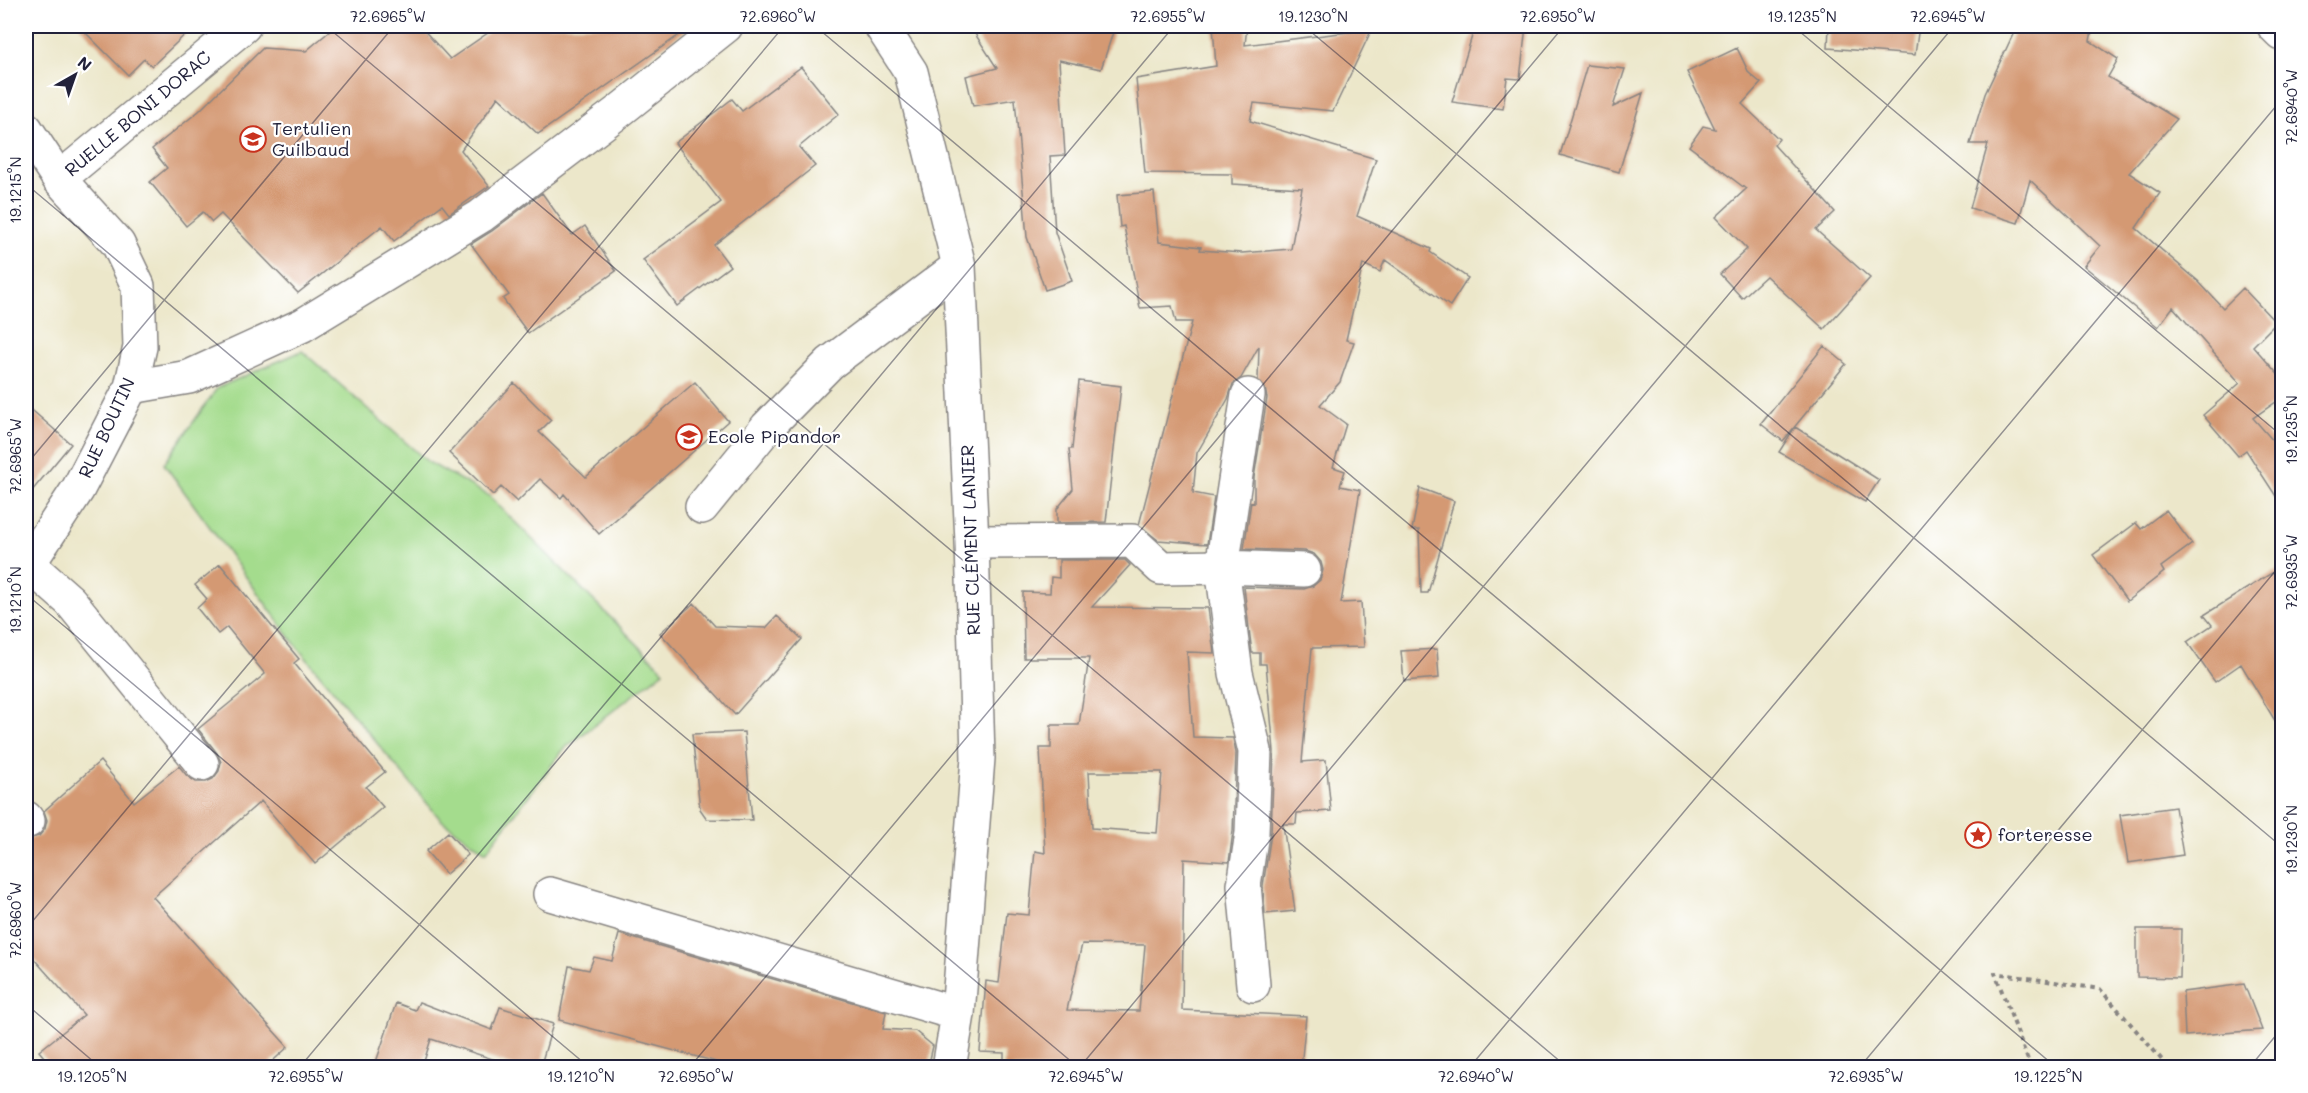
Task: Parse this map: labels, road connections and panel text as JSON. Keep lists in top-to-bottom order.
{
  "streets": {
    "street": ["RUELLE BONI DORAC", "RUE BOUTIN", "RUE CLÉMENT LANIER"]
  },
  "crossings": [
    ["RUELLE BONI DORAC", "RUE BOUTIN"]
  ],
  "places": {
    "school or university": ["Tertulien Guilbaud", "Ecole Pipandor"],
    "place": ["forteresse"]
  },
  "north": "top right",
  "coordinates": [
    "72.6965°W",
    "72.6960°W",
    "72.6955°W",
    "19.1230°N",
    "72.6950°W",
    "19.1235°N",
    "72.6945°W",
    "72.6940°W",
    "19.1215°N",
    "72.6935°W",
    "19.1210°N",
    "19.1205°N",
    "19.1225°N"
  ]
}
